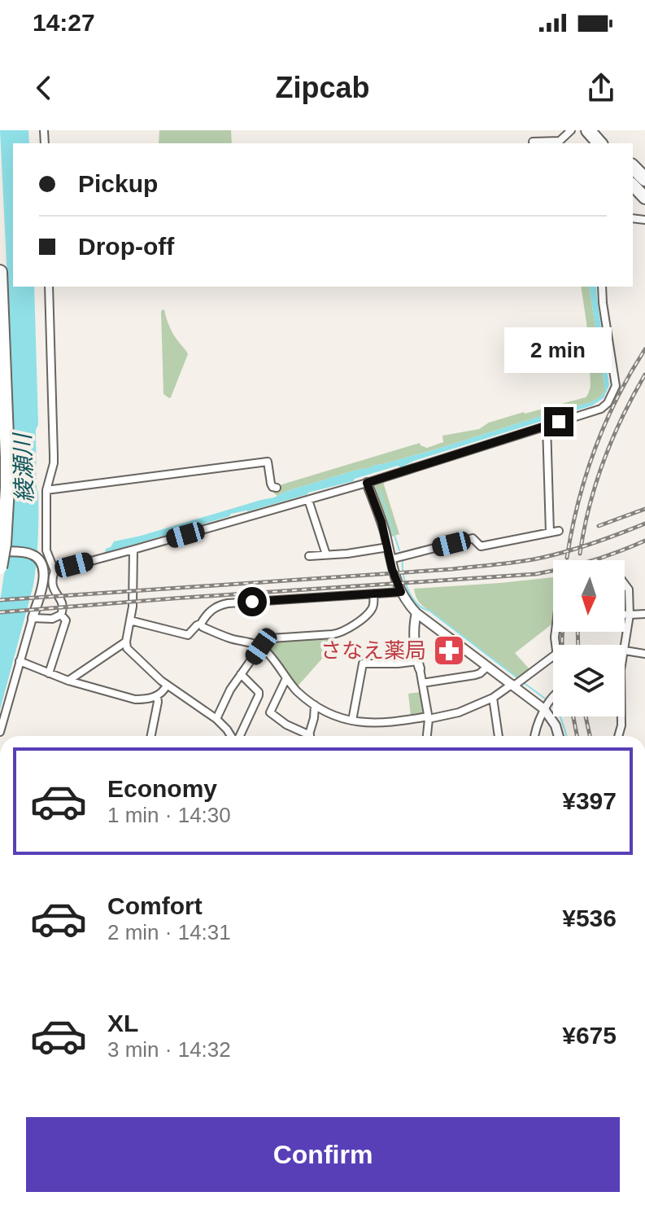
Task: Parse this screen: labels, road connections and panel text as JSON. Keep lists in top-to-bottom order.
{
  "water": ["綾瀬川"],
  "places": {
    "pharmacy": ["さなえ薬局"]
  },
  "north": "bottom",
  "page": {
    "status": "14:27",
    "header": "Zipcab",
    "banner": ["Pickup", "Drop-off"],
    "bubble": "2 min",
    "list": [
      {
        "name": "Economy",
        "note": "1 min · 14:30",
        "value": "¥397"
      },
      {
        "name": "Comfort",
        "note": "2 min · 14:31",
        "value": "¥536"
      },
      {
        "name": "XL",
        "note": "3 min · 14:32",
        "value": "¥675"
      }
    ],
    "buttons": "Confirm"
  }
}
